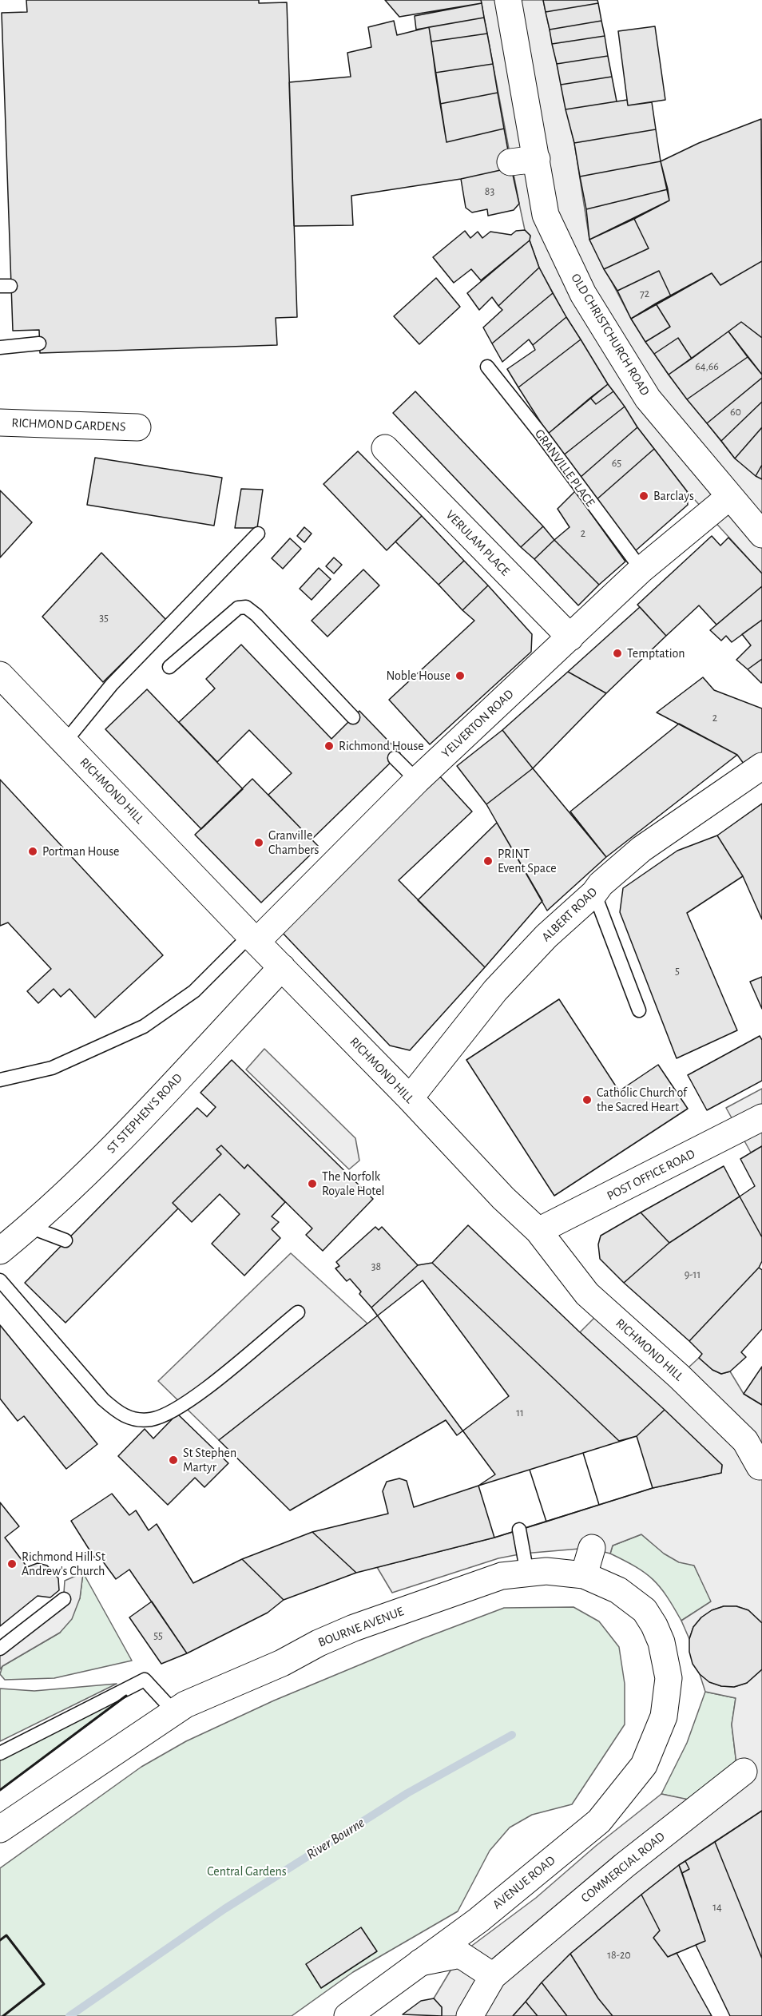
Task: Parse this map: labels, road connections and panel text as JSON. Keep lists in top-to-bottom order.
{
  "streets": {
    "street": [
      "OLD CHRISTCHURCH ROAD",
      "RICHMOND GARDENS",
      "VERULAM PLACE",
      "YELVERTON ROAD",
      "RICHMOND HILL",
      "ALBERT ROAD",
      "ST STEPHEN'S ROAD",
      "POST OFFICE ROAD",
      "BOURNE AVENUE",
      "COMMERCIAL ROAD",
      "AVENUE ROAD"
    ],
    "lane": ["GRANVILLE PLACE"]
  },
  "crossings": [
    ["OLD CHRISTCHURCH ROAD", "YELVERTON ROAD"],
    ["GRANVILLE PLACE", "YELVERTON ROAD"],
    ["VERULAM PLACE", "YELVERTON ROAD"],
    ["YELVERTON ROAD", "RICHMOND HILL"],
    ["RICHMOND HILL", "ALBERT ROAD"],
    ["RICHMOND HILL", "ST STEPHEN'S ROAD"],
    ["RICHMOND HILL", "POST OFFICE ROAD"],
    ["BOURNE AVENUE", "AVENUE ROAD"]
  ],
  "water": ["River Bourne"],
  "parks": ["Central Gardens"],
  "places": [
    "Barclays",
    "Temptation",
    "Noble House",
    "Richmond House",
    "Granville Chambers",
    "Portman House",
    "PRINT Event Space",
    "Catholic Church of the Sacred Heart",
    "The Norfolk Royale Hotel",
    "St Stephen Martyr",
    "Richmond Hill St Andrew's Church"
  ],
  "house_numbers": [
    "83",
    "72",
    "64,66",
    "60",
    "65",
    "2",
    "35",
    "2",
    "5",
    "38",
    "9-11",
    "11",
    "55",
    "14",
    "18-20"
  ]
}
